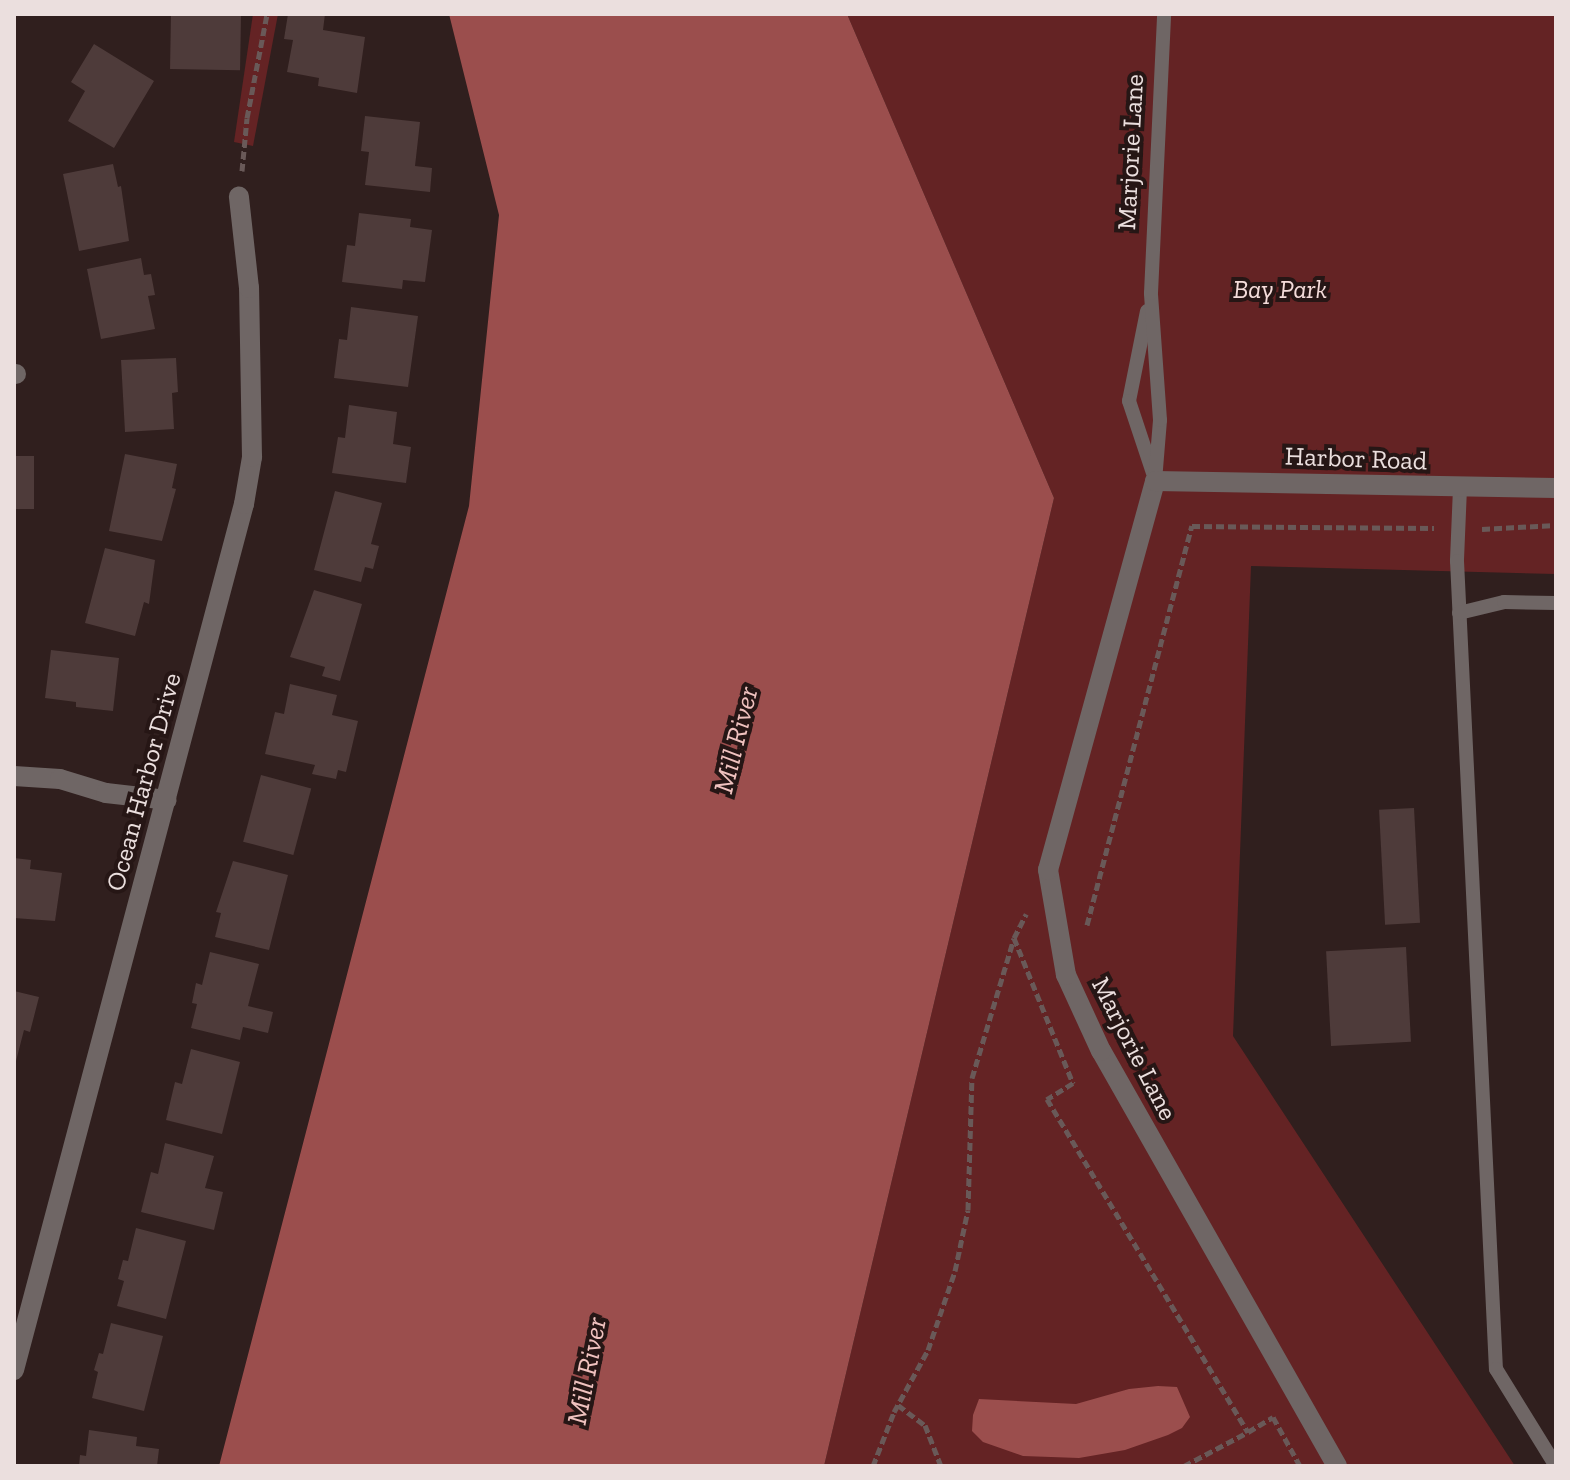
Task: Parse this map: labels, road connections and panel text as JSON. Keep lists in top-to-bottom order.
{
  "streets": {
    "street": ["Marjorie Lane", "Harbor Road", "Ocean Harbor Drive"]
  },
  "crossings": [
    ["Marjorie Lane", "Harbor Road"]
  ],
  "water": ["Mill River"],
  "parks": ["Bay Park"]
}
